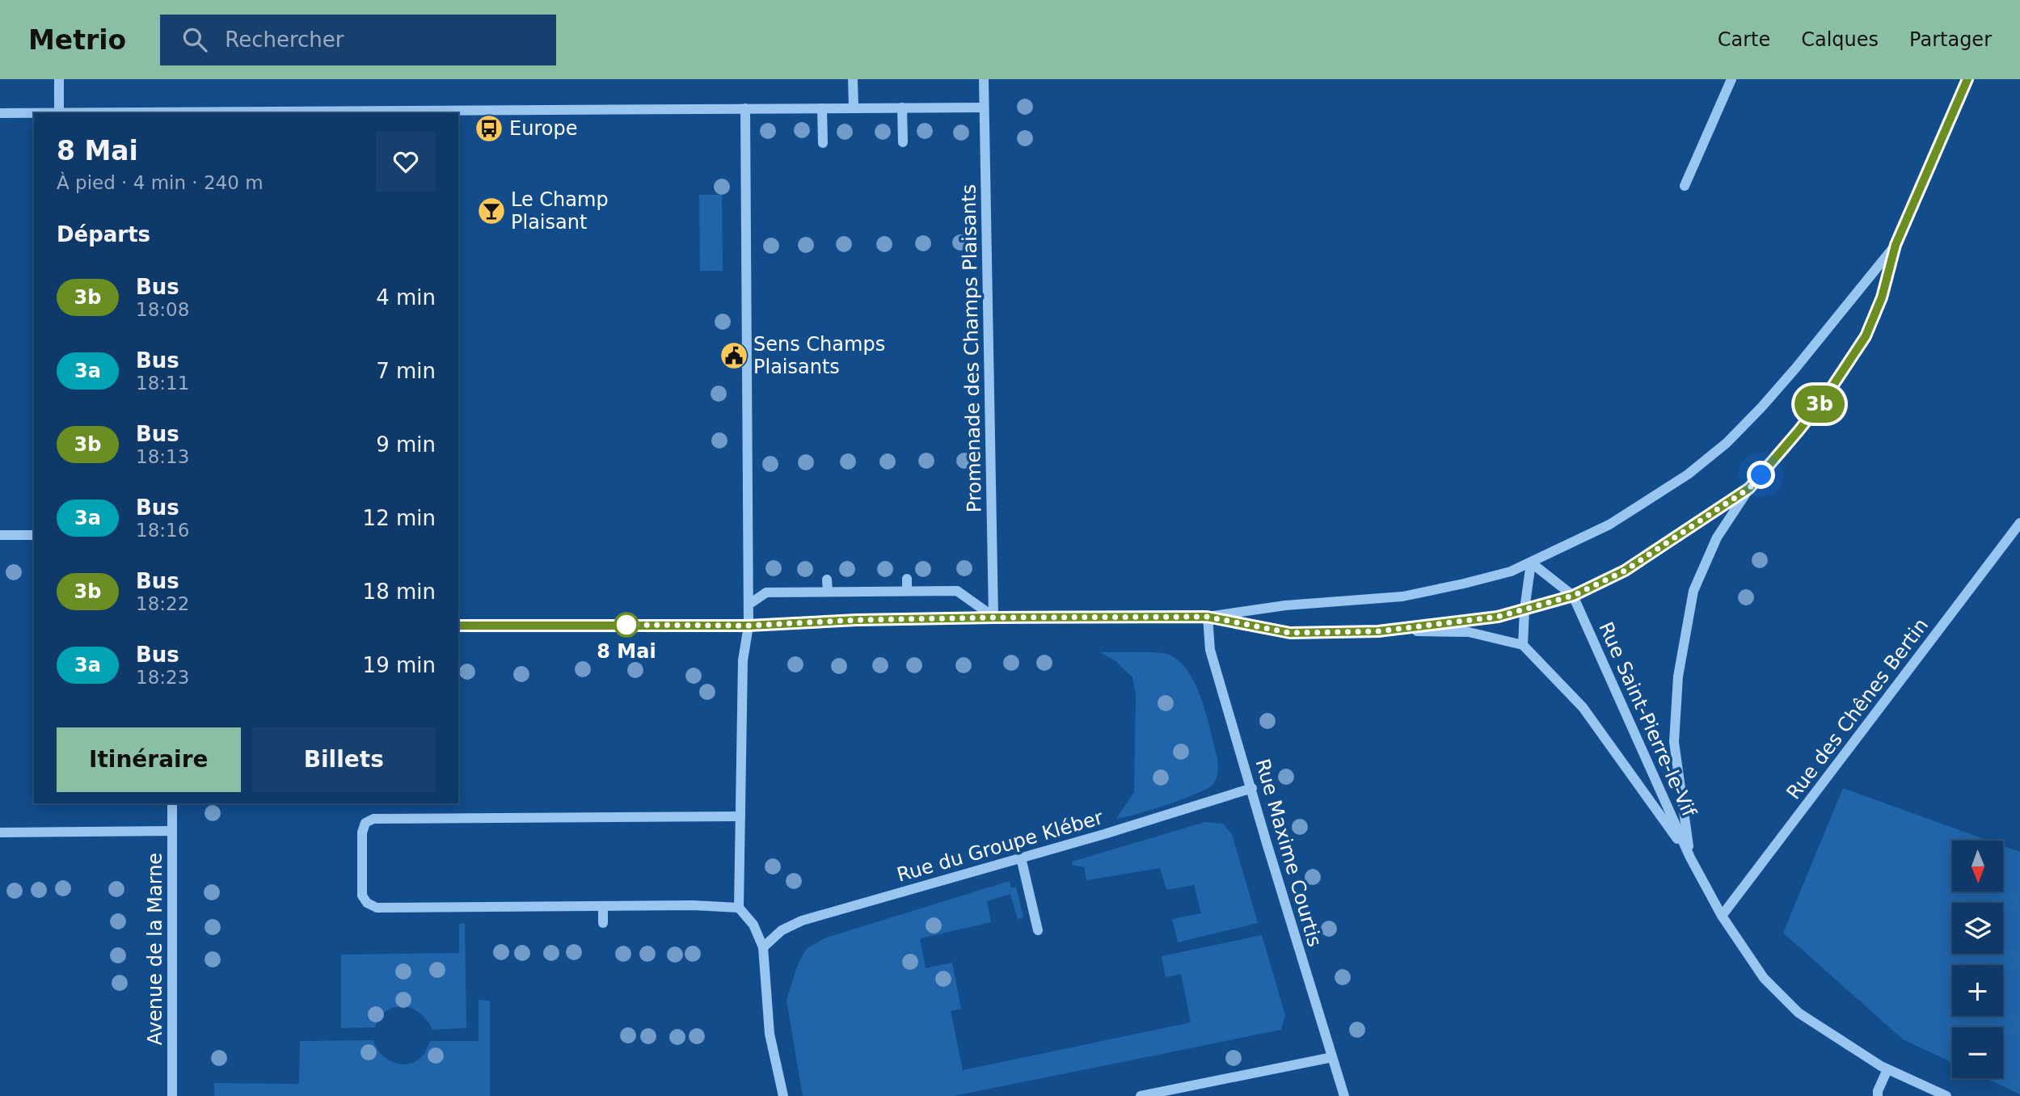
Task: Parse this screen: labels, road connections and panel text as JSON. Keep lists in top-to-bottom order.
{
  "streets": {
    "street": [
      "Promenade des Champs Plaisants",
      "Rue des Chênes Bertin",
      "Rue Saint-Pierre-le-Vif",
      "Rue du Groupe Kléber",
      "Rue Maxime Courtis",
      "Avenue de la Marne"
    ]
  },
  "crossings": [
    ["Rue des Chênes Bertin", "Rue Saint-Pierre-le-Vif"],
    ["Rue du Groupe Kléber", "Rue Maxime Courtis"]
  ],
  "places": {
    "bus stop": ["Europe"],
    "bar": ["Le Champ Plaisant"],
    "public building": ["Sens Champs Plaisants"],
    "other": ["8 Mai"]
  },
  "lines": ["bus line 3b"],
  "north": "bottom",
  "page": {
    "header": "Metrio",
    "search": "Rechercher",
    "nav": ["Carte", "Calques", "Partager"],
    "on_map": "3b",
    "heading": [
      ["8 Mai", "À pied · 4 min · 240 m"],
      "Départs"
    ],
    "list": [
      {
        "mark": "3b",
        "name": "Bus",
        "note": "18:08",
        "value": "4 min"
      },
      {
        "mark": "3a",
        "name": "Bus",
        "note": "18:11",
        "value": "7 min"
      },
      {
        "mark": "3b",
        "name": "Bus",
        "note": "18:13",
        "value": "9 min"
      },
      {
        "mark": "3a",
        "name": "Bus",
        "note": "18:16",
        "value": "12 min"
      },
      {
        "mark": "3b",
        "name": "Bus",
        "note": "18:22",
        "value": "18 min"
      },
      {
        "mark": "3a",
        "name": "Bus",
        "note": "18:23",
        "value": "19 min"
      }
    ],
    "buttons": ["Itinéraire", "Billets"],
    "map_buttons": ["+", "−"]
  }
}
